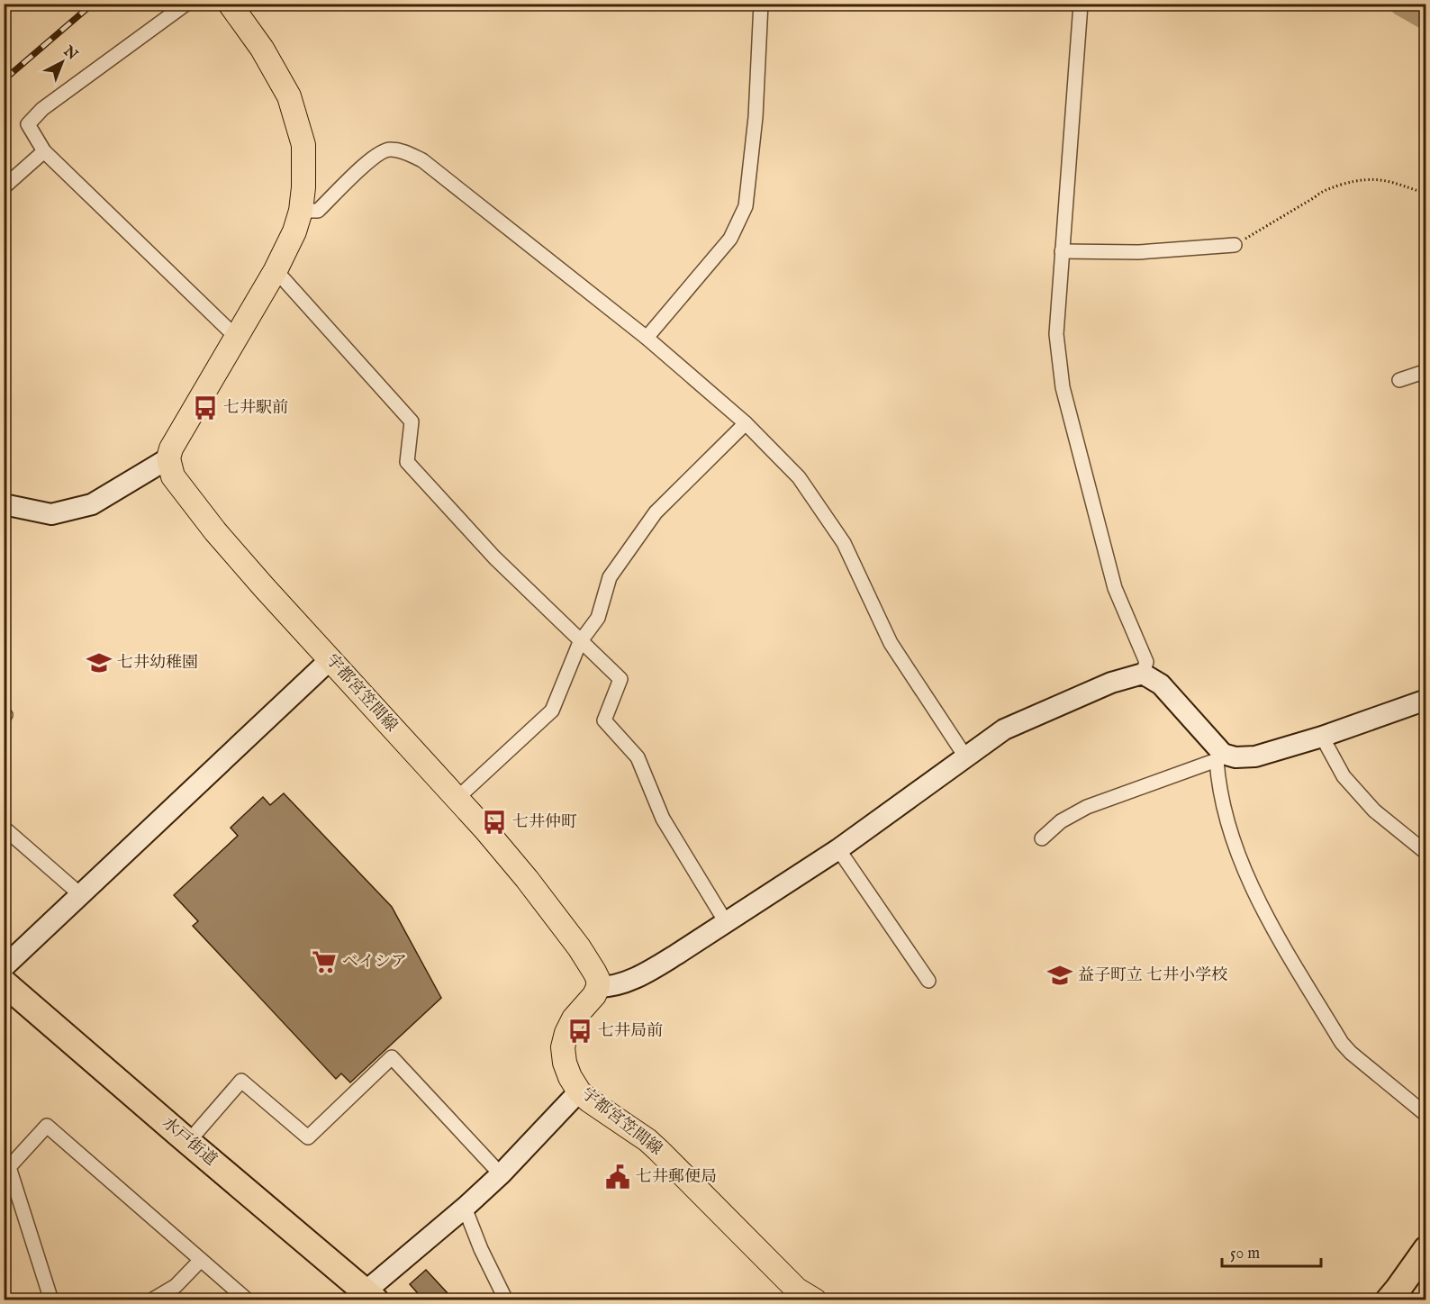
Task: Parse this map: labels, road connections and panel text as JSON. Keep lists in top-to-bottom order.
{
  "streets": {
    "highway": ["水戸街道"],
    "main road": ["宇都宮笠間線"]
  },
  "places": {
    "bus stop": ["七井駅前", "七井仲町", "七井局前"],
    "school or university": ["七井幼稚園", "益子町立 七井小学校"],
    "supermarket": ["ベイシア"],
    "public building": ["七井郵便局"]
  },
  "scale_bar": "50 m",
  "north": "top right"
}
